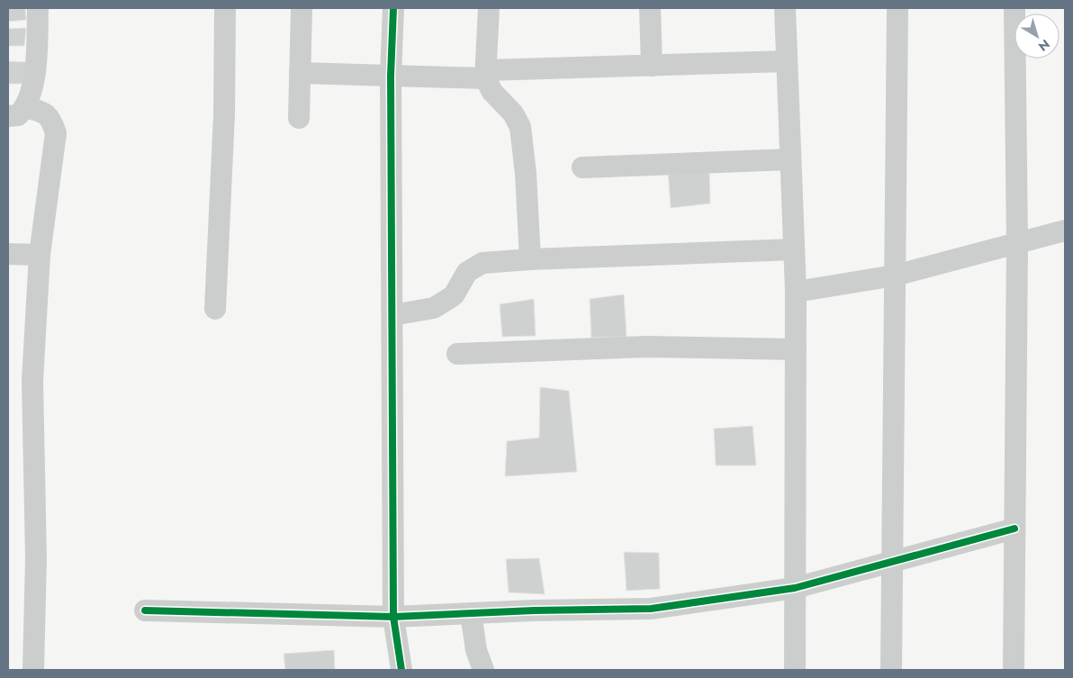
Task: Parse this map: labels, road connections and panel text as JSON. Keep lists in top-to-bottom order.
{
  "north": "bottom right"
}
